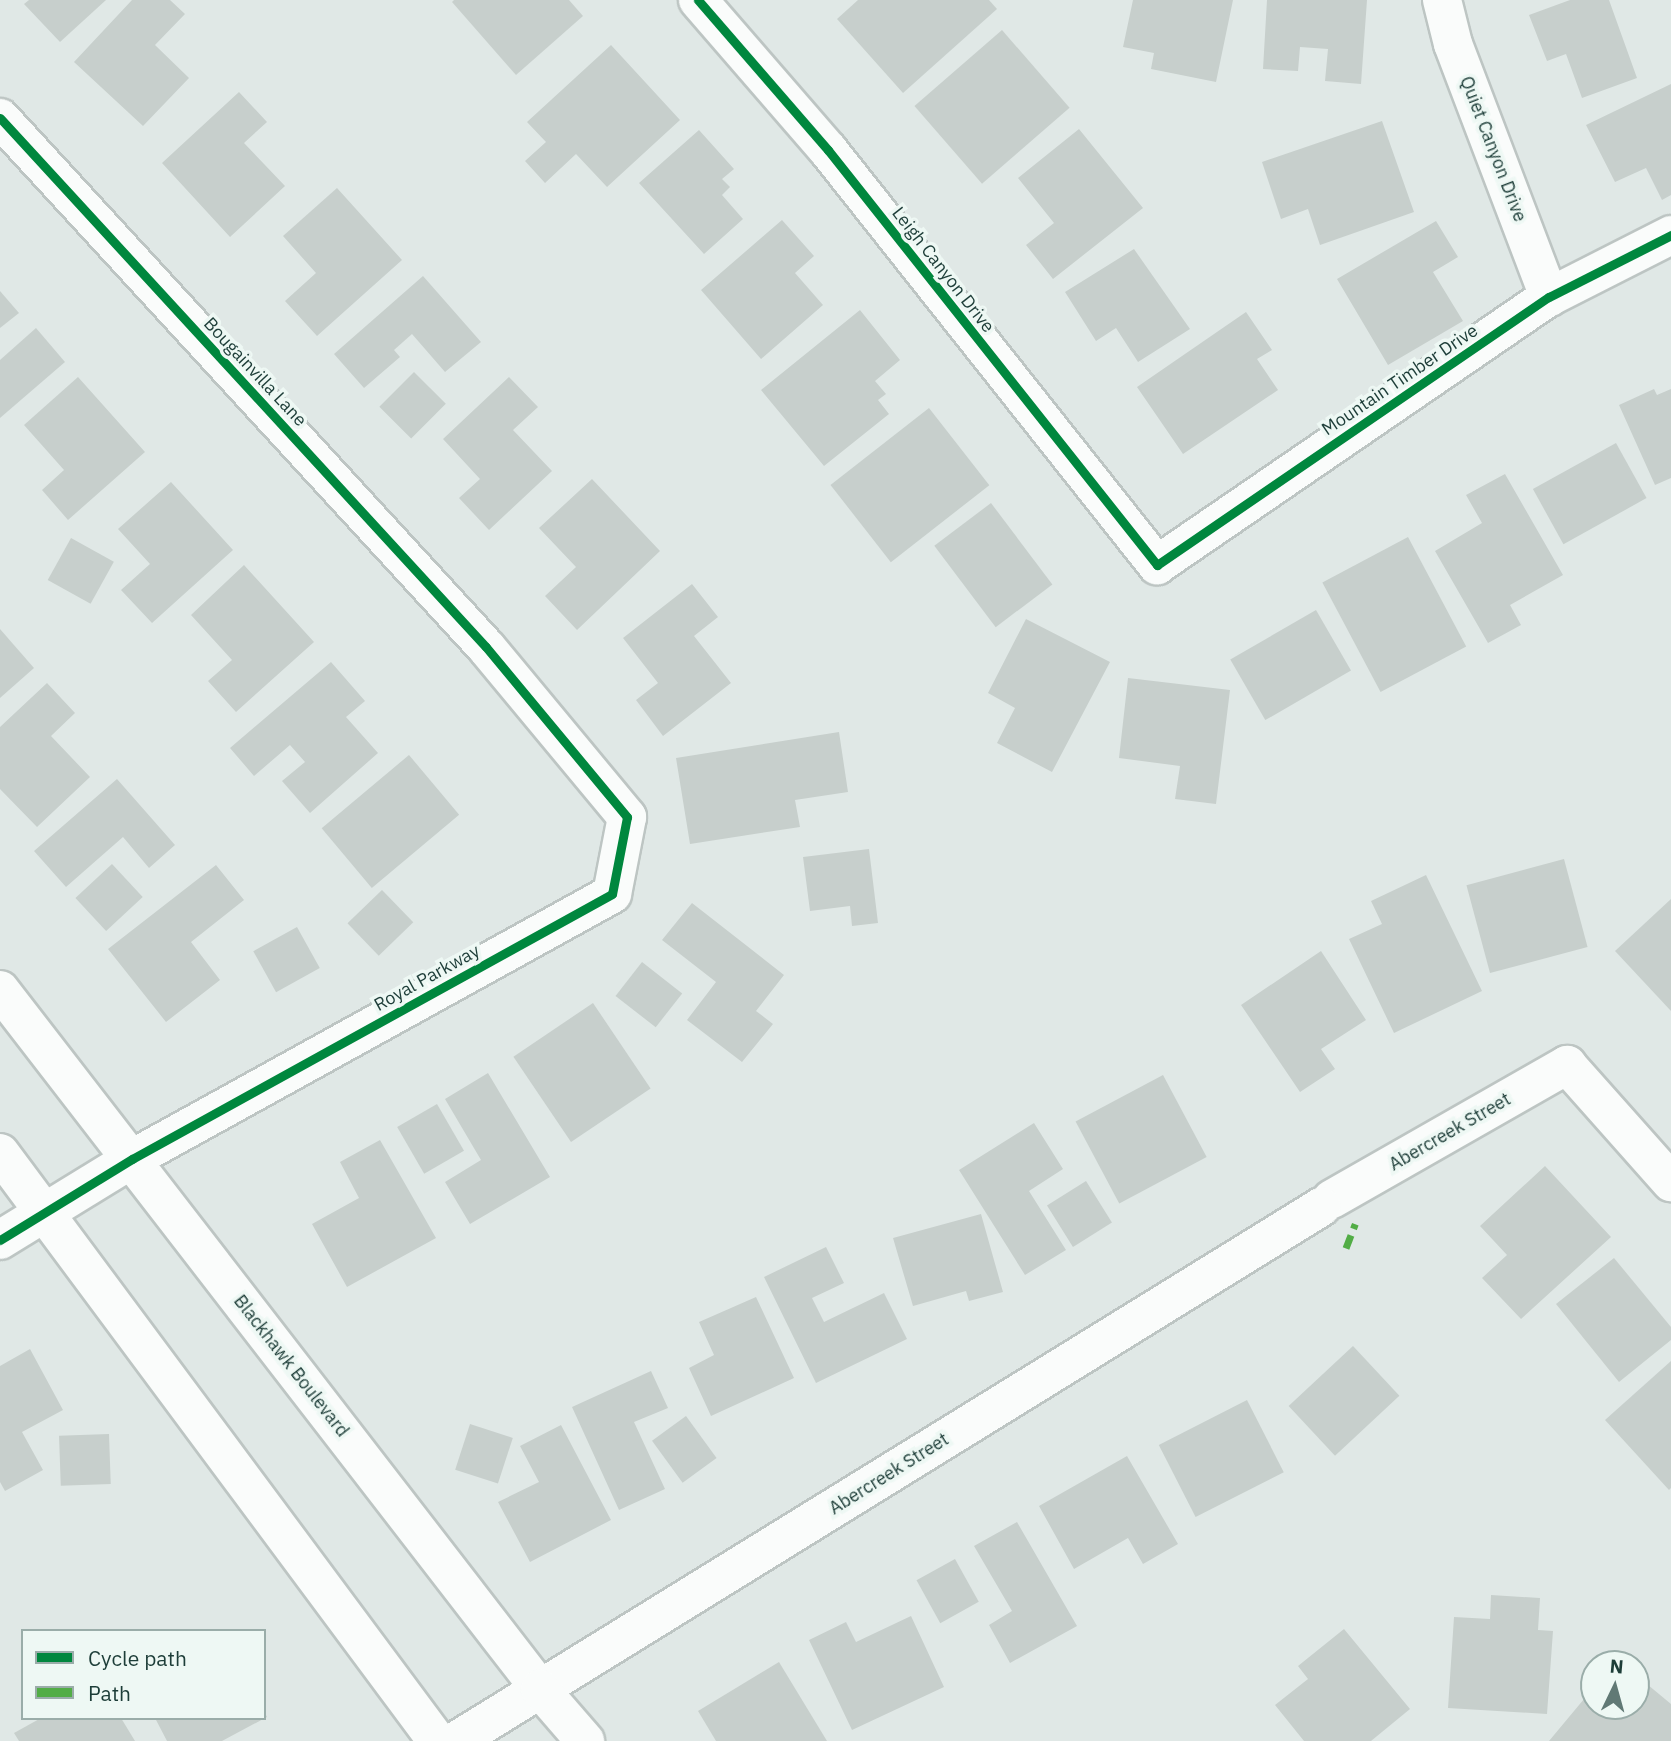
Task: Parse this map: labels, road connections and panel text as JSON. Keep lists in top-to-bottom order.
{
  "streets": {
    "street": [
      "Quiet Canyon Drive",
      "Leigh Canyon Drive",
      "Bougainvilla Lane",
      "Mountain Timber Drive",
      "Royal Parkway",
      "Abercreek Street",
      "Blackhawk Boulevard"
    ]
  },
  "crossings": [
    ["Quiet Canyon Drive", "Mountain Timber Drive"],
    ["Leigh Canyon Drive", "Mountain Timber Drive"],
    ["Bougainvilla Lane", "Royal Parkway"],
    ["Royal Parkway", "Blackhawk Boulevard"],
    ["Abercreek Street", "Blackhawk Boulevard"]
  ],
  "legend": ["Cycle path", "Path"],
  "north": "top"
}
